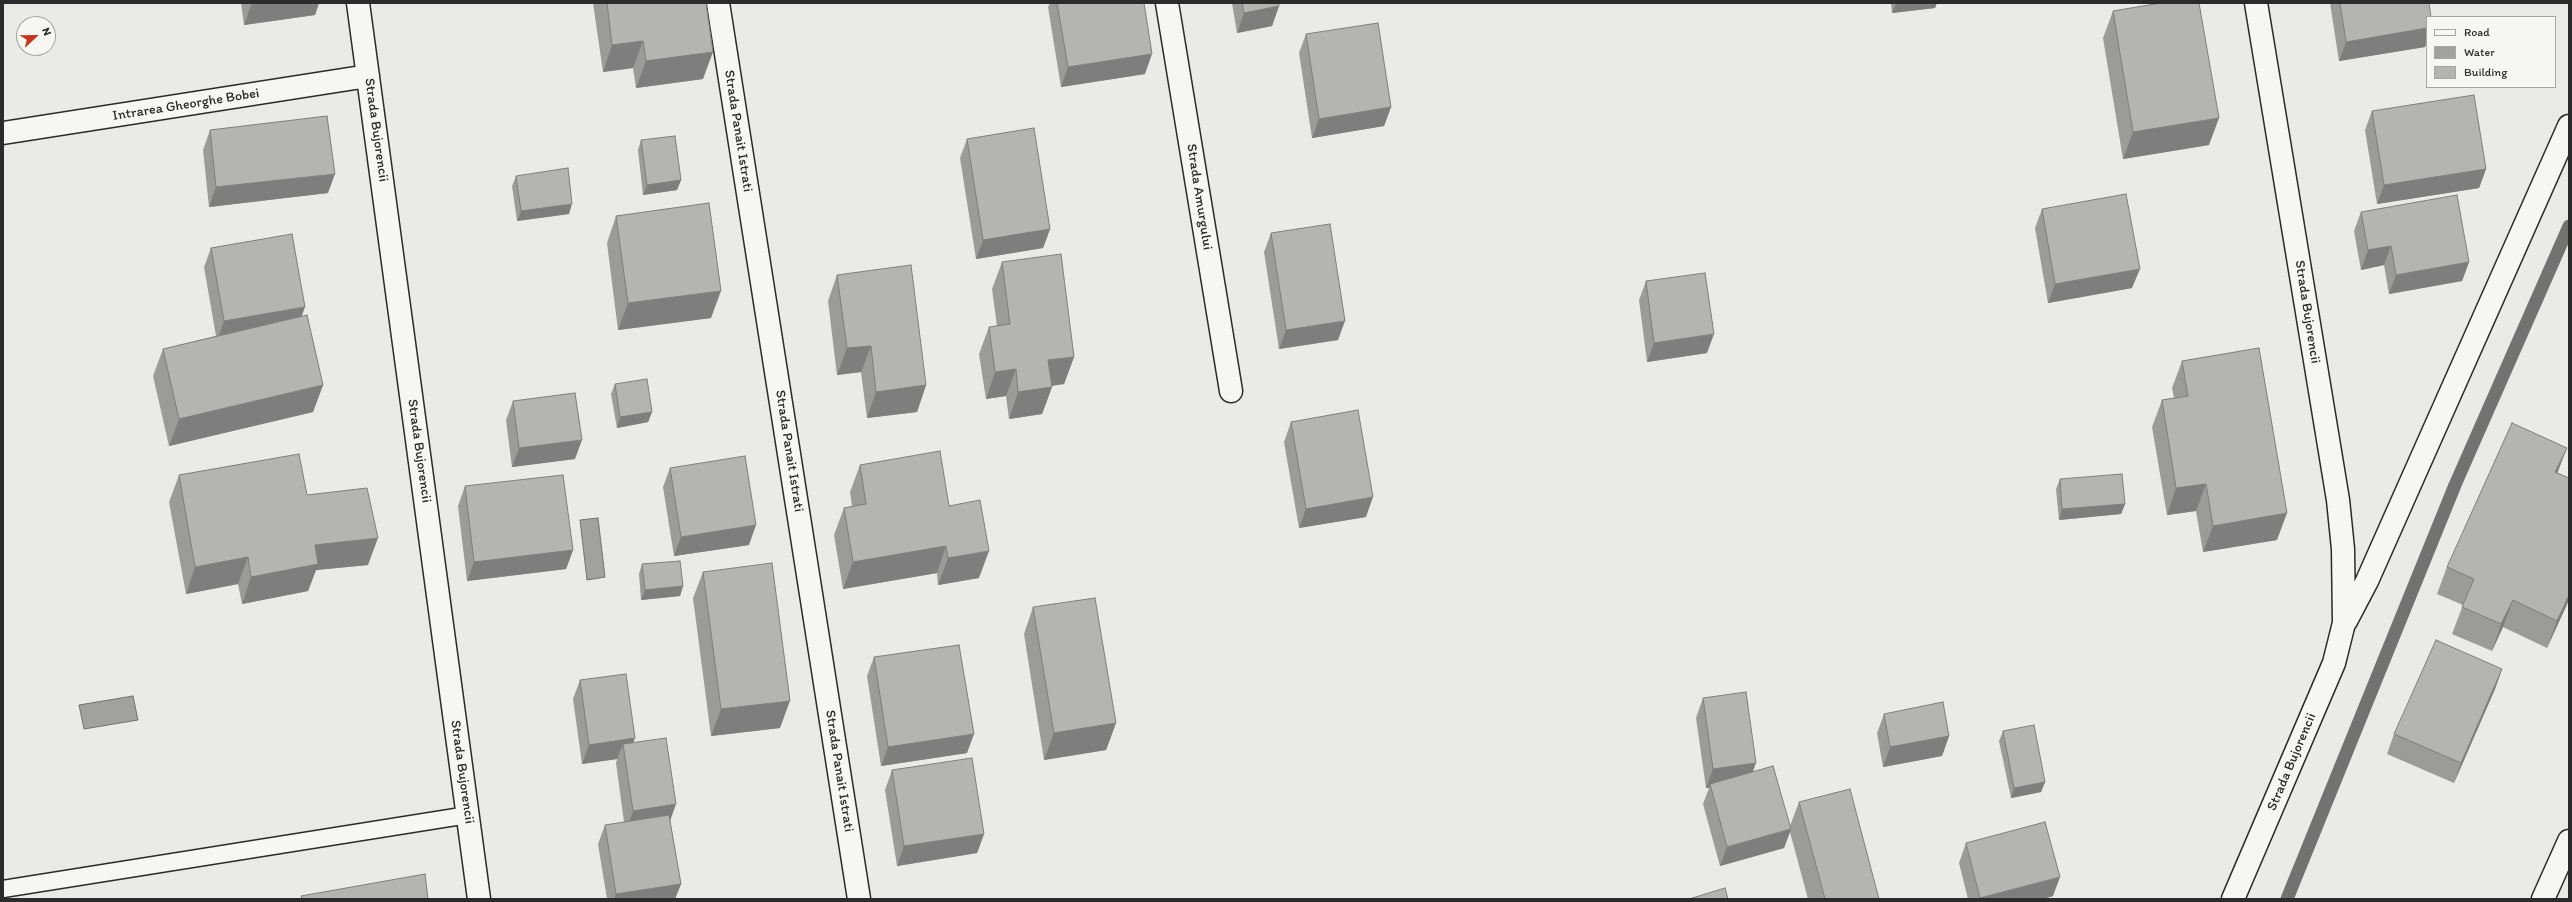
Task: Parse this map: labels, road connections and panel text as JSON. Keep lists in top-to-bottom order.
{
  "streets": {
    "street": [
      "Intrarea Gheorghe Bobei",
      "Strada Bujorencii",
      "Strada Panait Istrati",
      "Strada Amurgului"
    ]
  },
  "crossings": [
    ["Intrarea Gheorghe Bobei", "Strada Bujorencii"]
  ],
  "legend": ["Road", "Water", "Building"],
  "north": "right"
}
